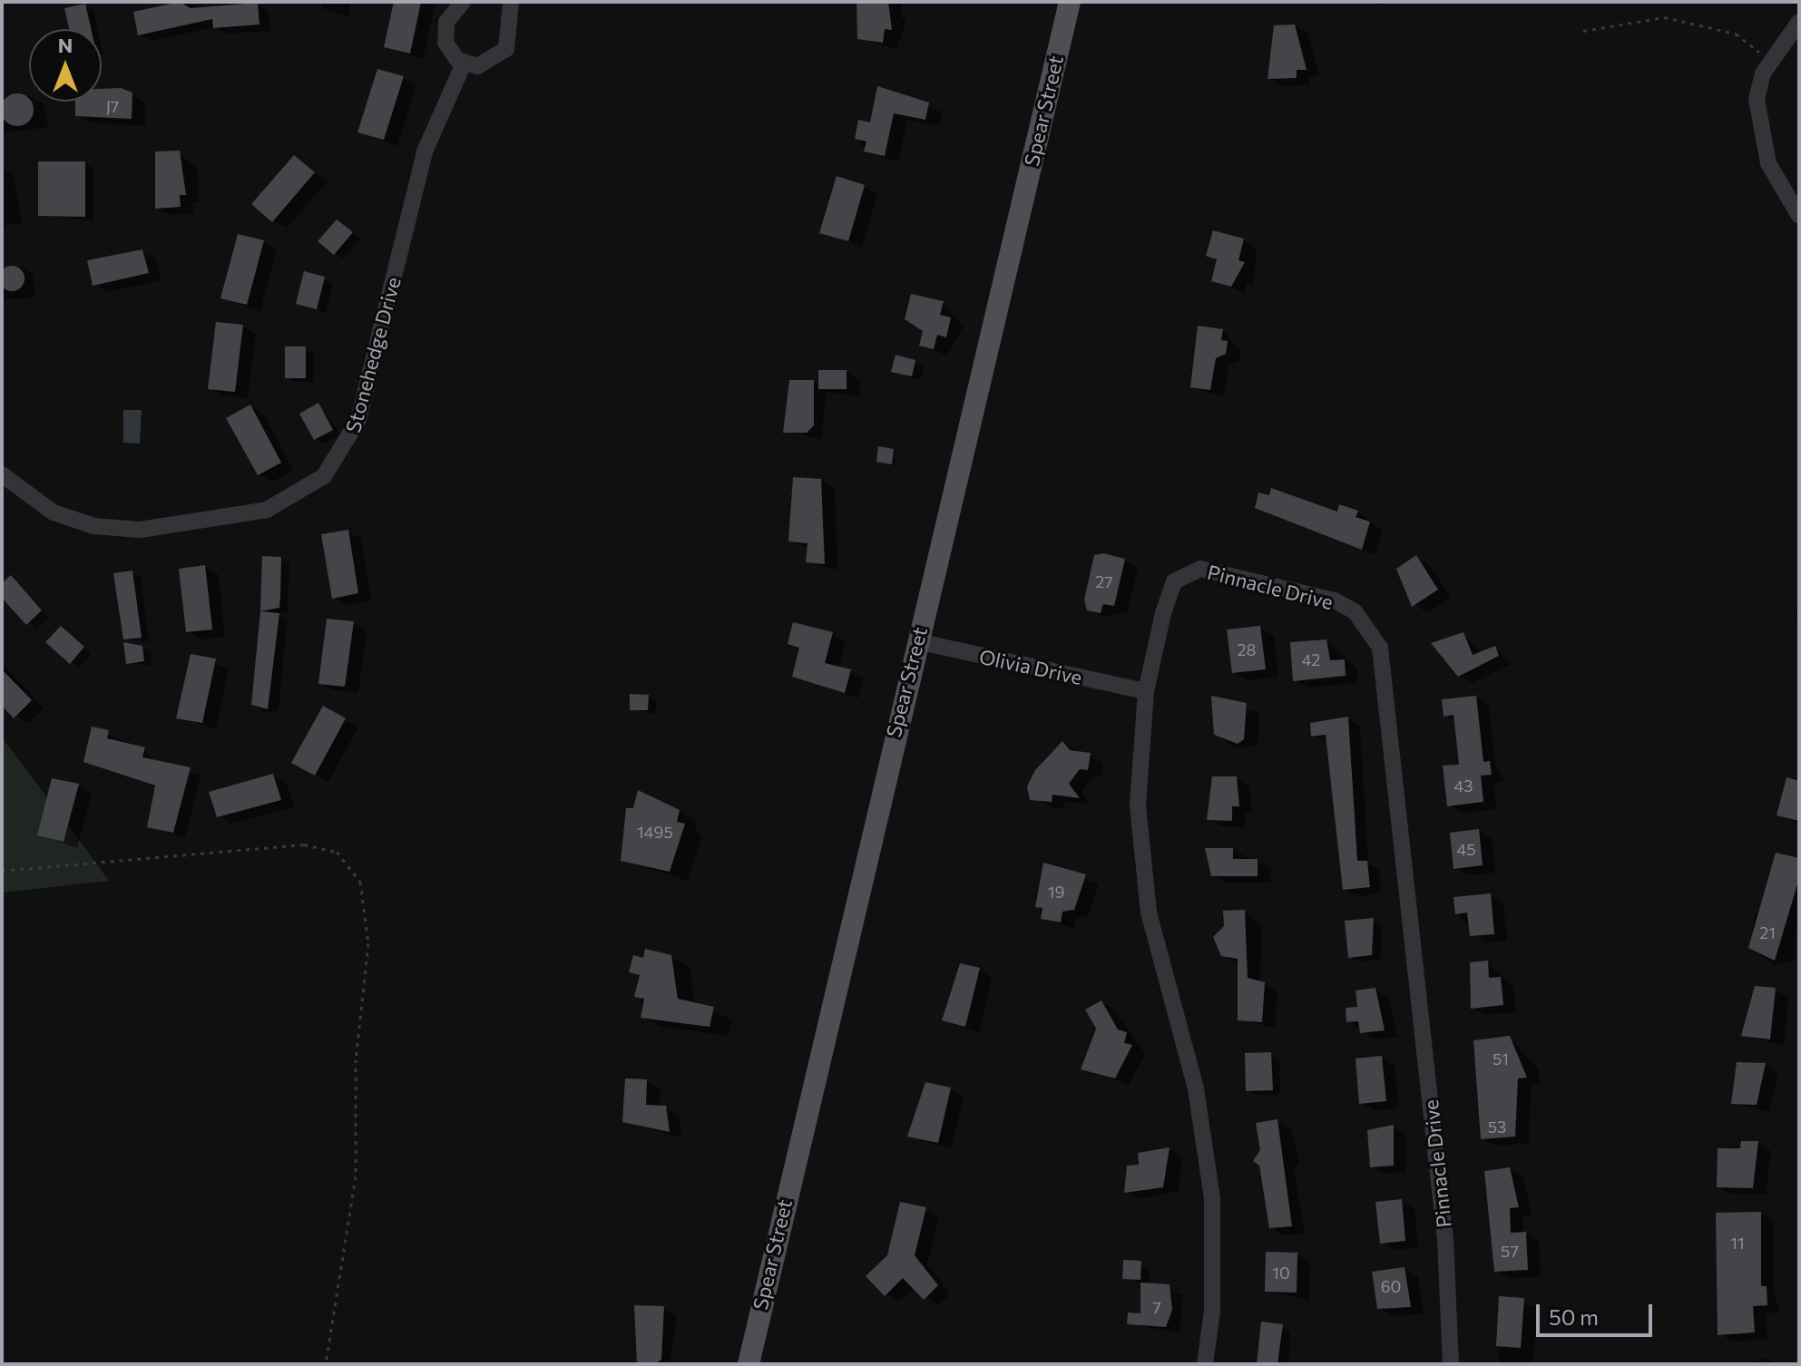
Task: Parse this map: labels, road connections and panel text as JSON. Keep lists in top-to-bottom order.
{
  "streets": {
    "main road": ["Spear Street"],
    "street": ["Stonehedge Drive", "Pinnacle Drive", "Olivia Drive"]
  },
  "crossings": [
    ["Spear Street", "Olivia Drive"],
    ["Pinnacle Drive", "Olivia Drive"]
  ],
  "house_numbers": [
    "J7",
    "27",
    "28",
    "42",
    "43",
    "1495",
    "45",
    "19",
    "21",
    "51",
    "53",
    "11",
    "57",
    "10",
    "60",
    "7"
  ],
  "scale_bar": "50 m",
  "north": "top"
}
